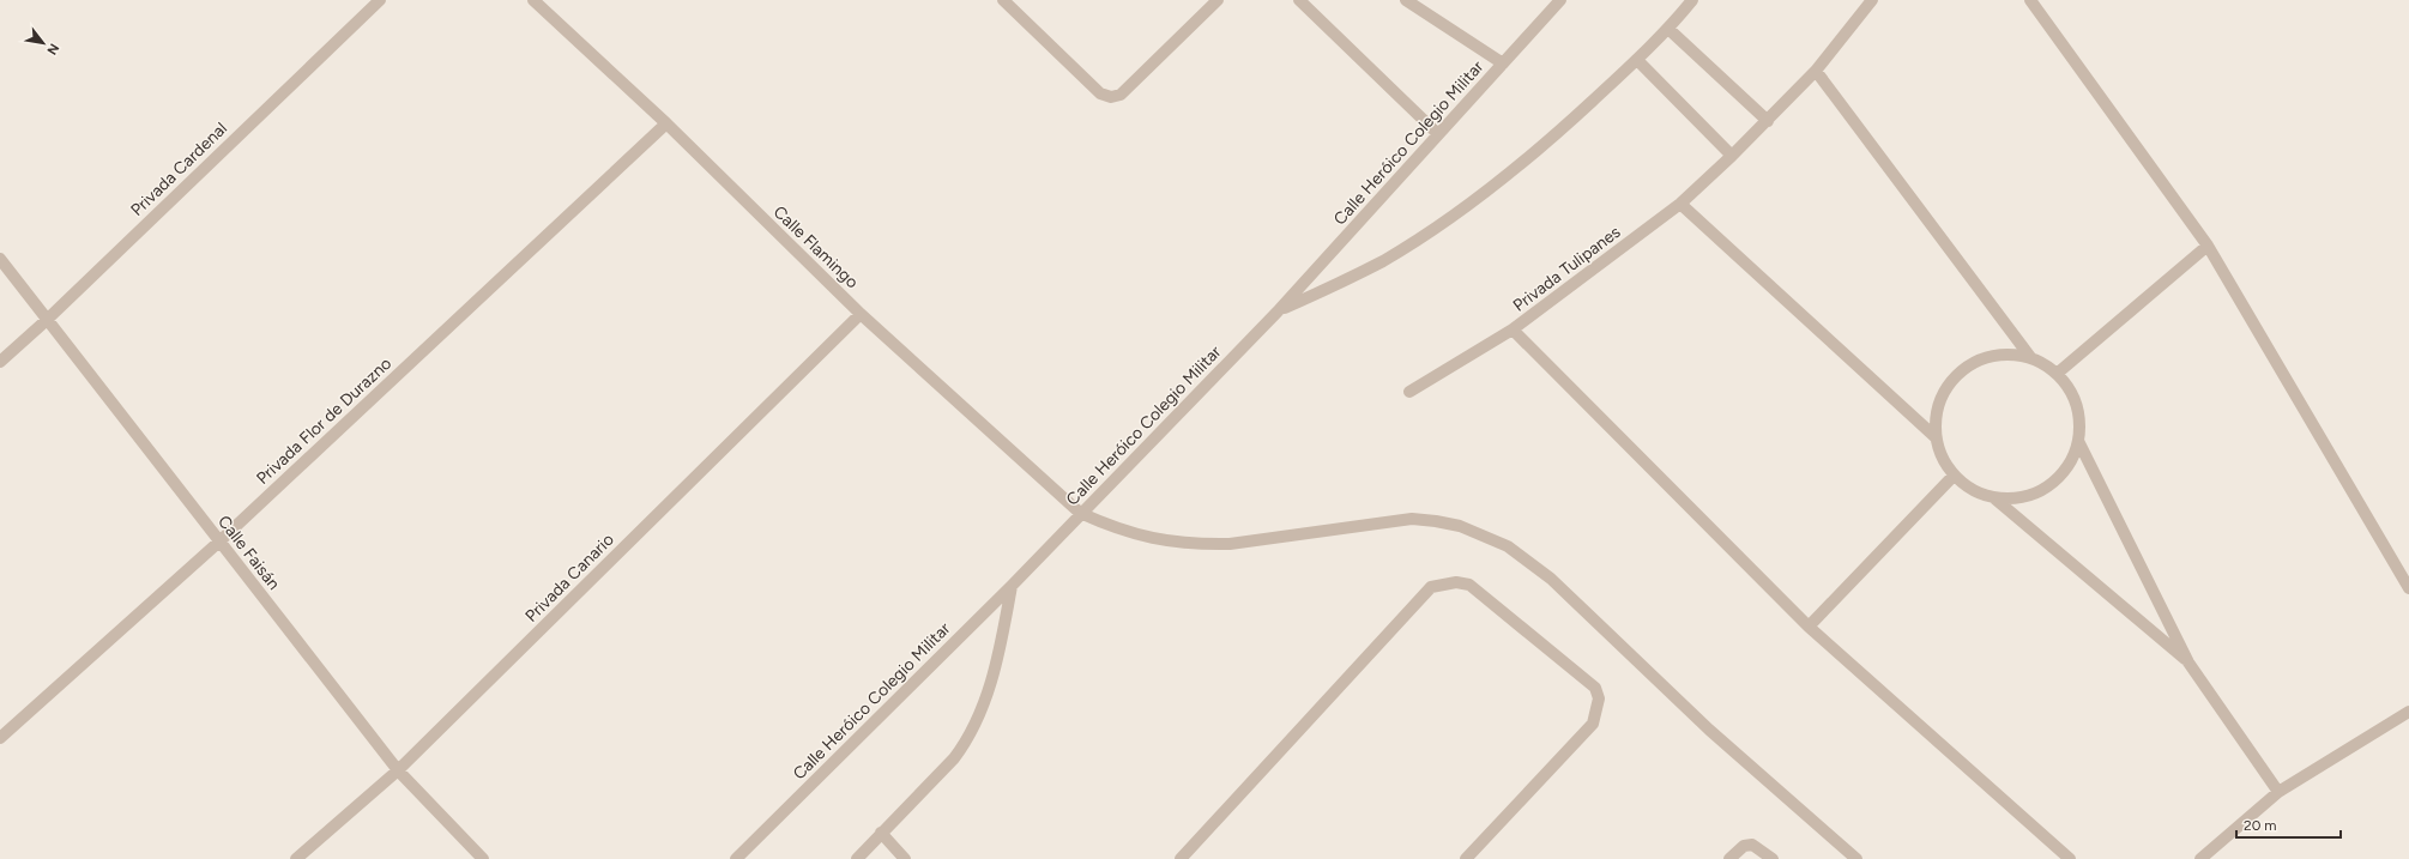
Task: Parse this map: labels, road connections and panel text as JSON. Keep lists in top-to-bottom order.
{
  "streets": {
    "street": [
      "Calle Heróico Colegio Militar",
      "Privada Cardenal",
      "Calle Flamingo",
      "Privada Tulipanes",
      "Privada Flor de Durazno",
      "Calle Faisán",
      "Privada Canario"
    ]
  },
  "crossings": [
    ["Calle Heróico Colegio Militar", "Calle Flamingo"],
    ["Privada Cardenal", "Calle Faisán"],
    ["Calle Flamingo", "Privada Flor de Durazno"],
    ["Calle Flamingo", "Privada Canario"],
    ["Privada Flor de Durazno", "Calle Faisán"],
    ["Calle Faisán", "Privada Canario"]
  ],
  "scale_bar": "20 m",
  "north": "bottom right"
}
